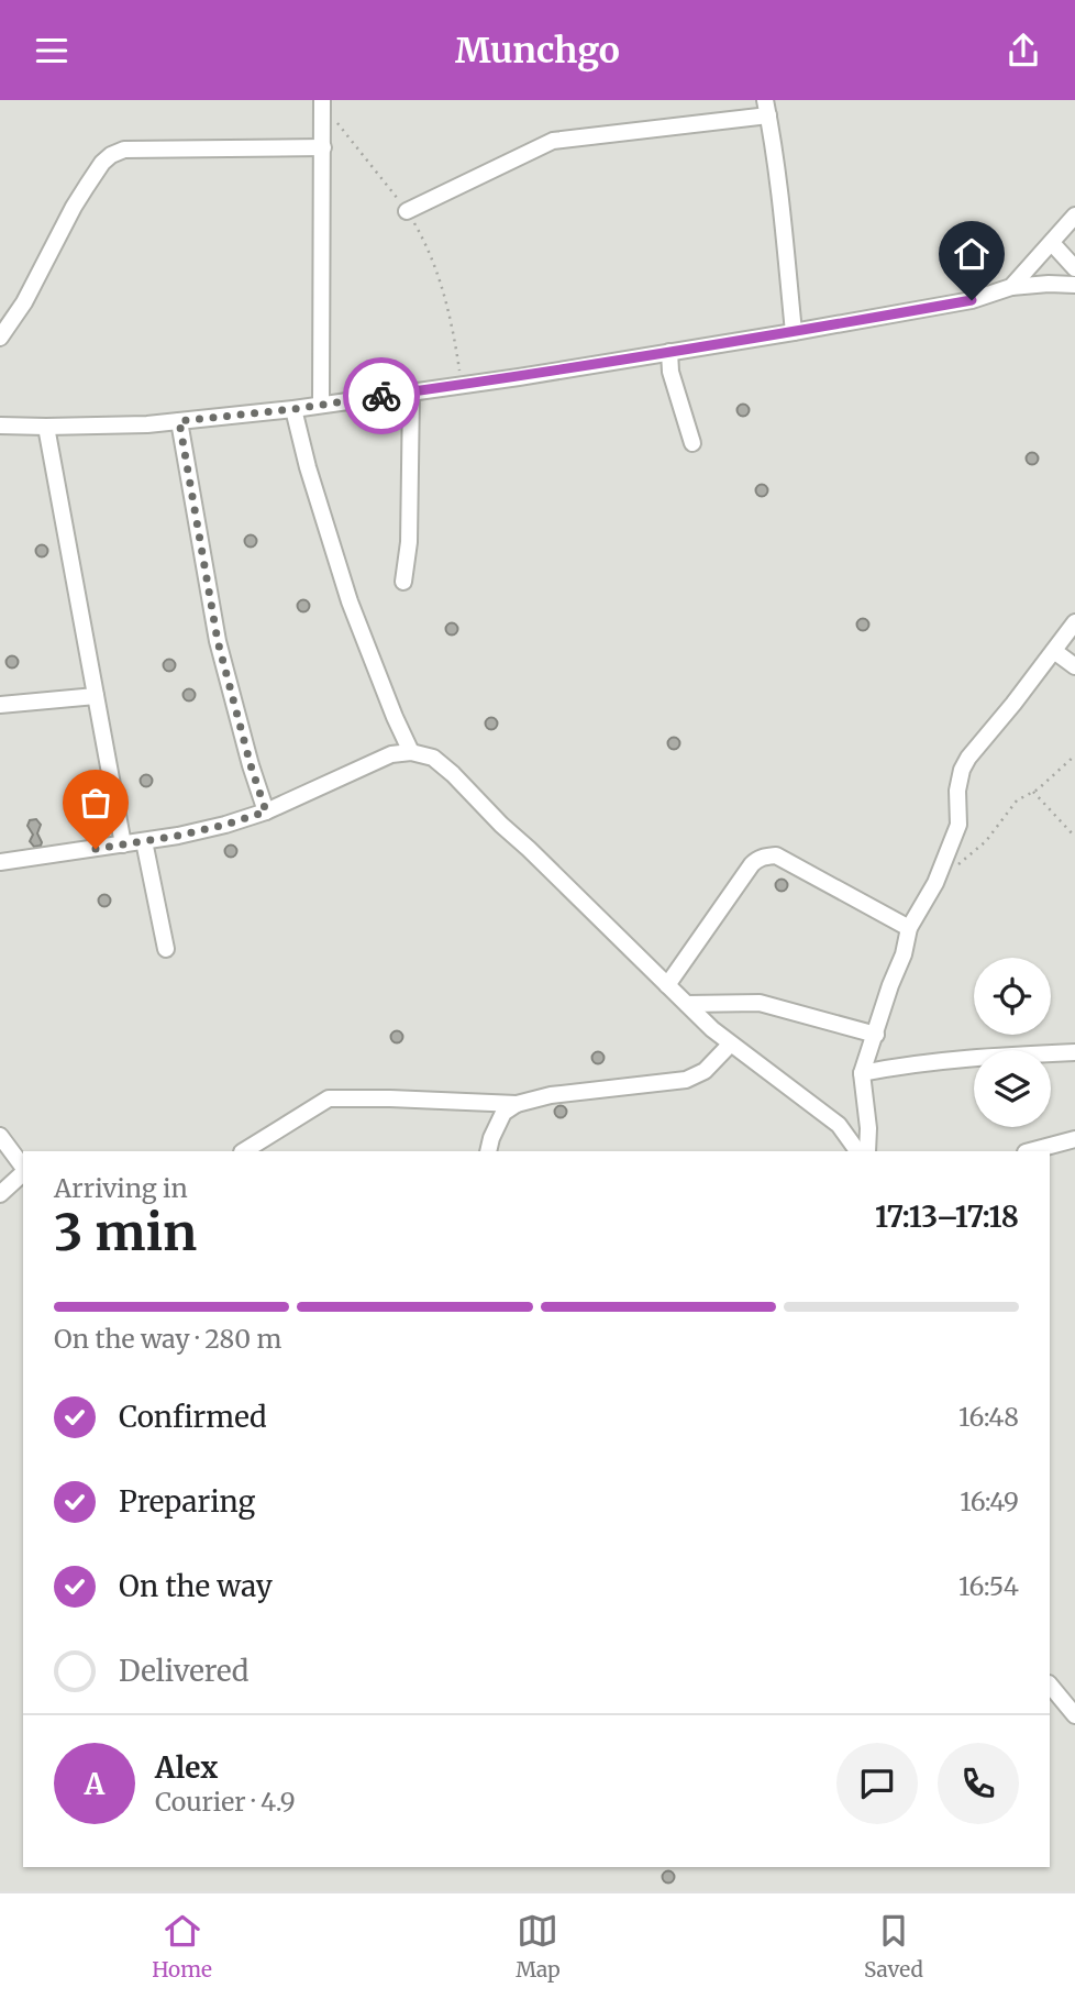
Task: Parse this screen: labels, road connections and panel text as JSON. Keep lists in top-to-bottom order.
{
  "page": {
    "header": "Munchgo",
    "heading": ["3 min", "Arriving in", "17:13–17:18"],
    "panel": ["Alex", "Courier · 4.9"],
    "bar": "On the way · 280 m",
    "list": [
      ["Confirmed", "16:48"],
      ["Preparing", "16:49"],
      ["On the way", "16:54"],
      "Delivered"
    ],
    "round": "A",
    "tabs": ["Home", "Map", "Saved"]
  }
}
